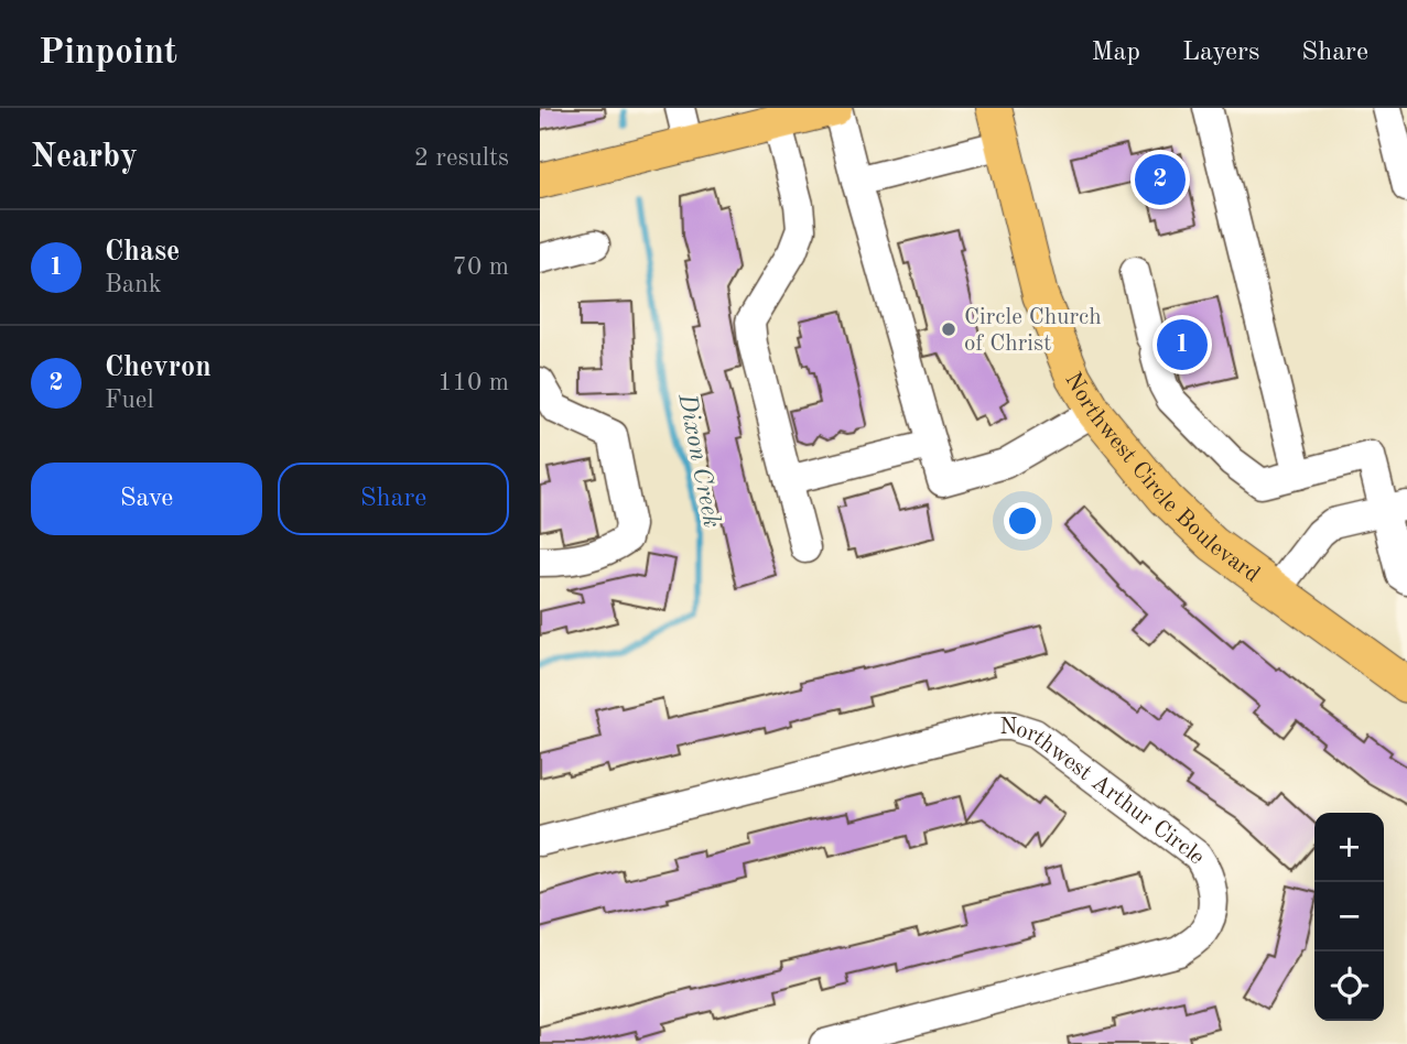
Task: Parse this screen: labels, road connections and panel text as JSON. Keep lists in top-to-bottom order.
{
  "streets": {
    "main road": ["Northwest Circle Boulevard"],
    "street": ["Northwest Arthur Circle"]
  },
  "water": ["Dixon Creek"],
  "places": ["Circle Church of Christ"],
  "page": {
    "header": "Pinpoint",
    "nav": ["Map", "Layers", "Share"],
    "heading": ["Nearby", "2 results"],
    "pins": ["2", "1"],
    "list": [
      {
        "mark": "1",
        "name": "Chase",
        "note": "Bank",
        "value": "70 m"
      },
      {
        "mark": "2",
        "name": "Chevron",
        "note": "Fuel",
        "value": "110 m"
      }
    ],
    "buttons": ["Save", "Share"],
    "map_buttons": ["+", "−"]
  }
}
